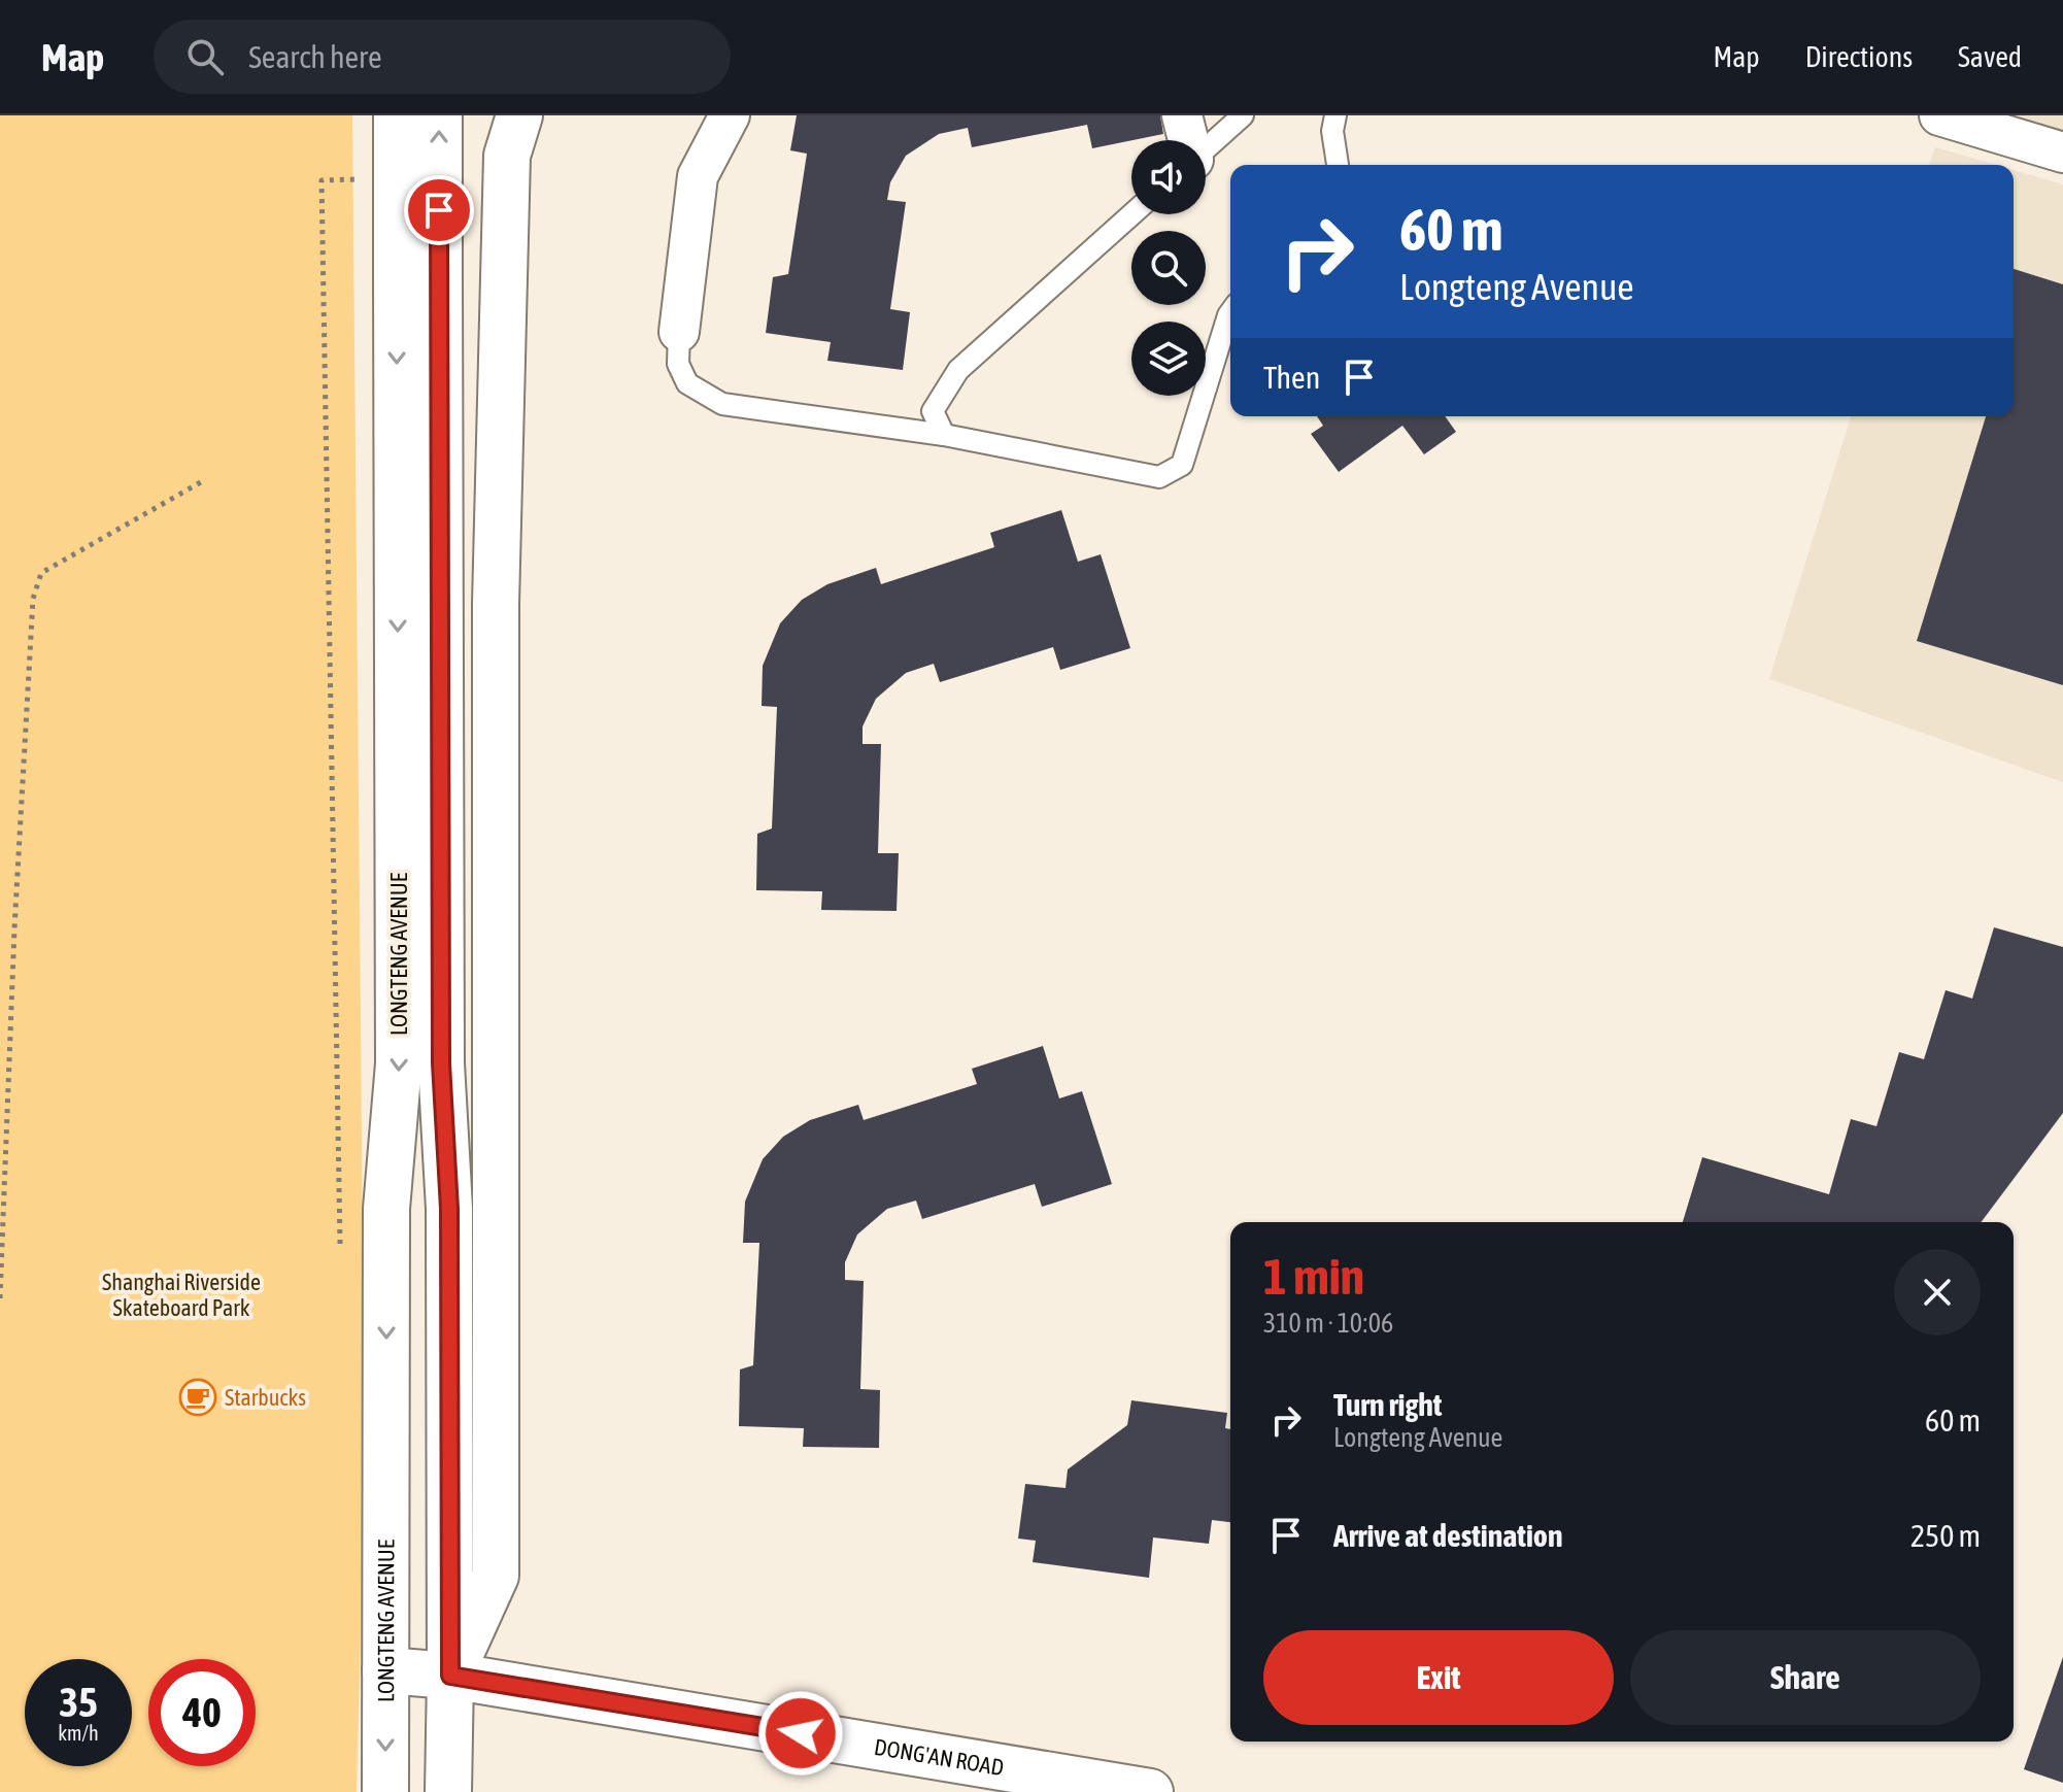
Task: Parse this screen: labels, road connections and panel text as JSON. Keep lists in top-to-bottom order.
{
  "streets": {
    "main road": ["LONGTENG AVENUE", "DONG'AN ROAD"]
  },
  "crossings": [
    ["LONGTENG AVENUE", "DONG'AN ROAD"]
  ],
  "parks": ["Shanghai Riverside Skateboard Park"],
  "places": {
    "cafe": ["Starbucks"]
  },
  "page": {
    "header": "Map",
    "search": "Search here",
    "nav": ["Map", "Directions", "Saved"],
    "turn": ["60 m", "Longteng Avenue"],
    "then": "Then",
    "heading": ["1 min", "310 m · 10:06"],
    "list": [
      {
        "name": "Turn right",
        "note": "Longteng Avenue",
        "value": "60 m"
      },
      {
        "name": "Arrive at destination",
        "value": "250 m"
      }
    ],
    "buttons": ["Exit", "Share"],
    "speed": "35 km/h",
    "limit": "40"
  }
}
